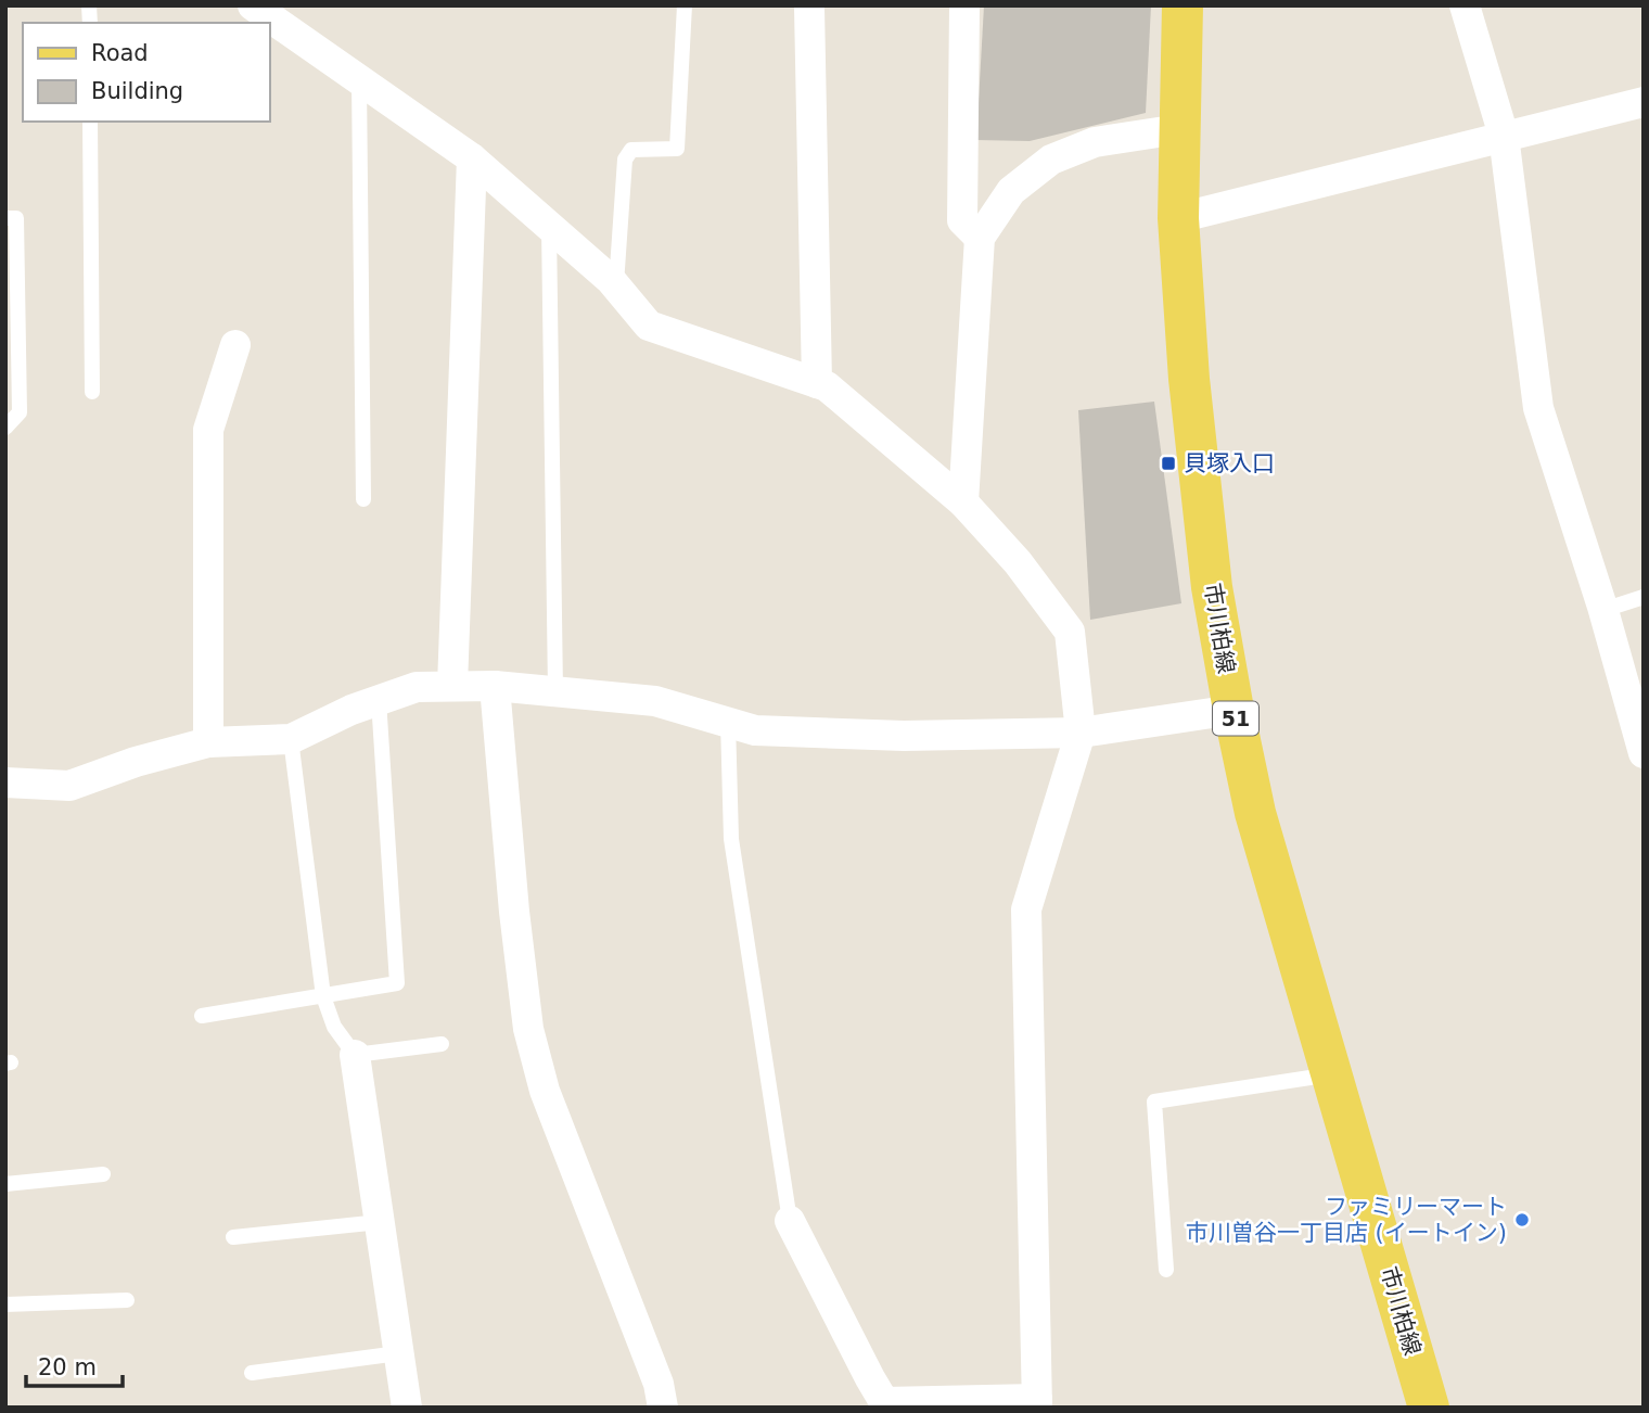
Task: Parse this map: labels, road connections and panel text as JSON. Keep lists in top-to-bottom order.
{
  "streets": {
    "main road": ["市川柏線", "51"]
  },
  "places": {
    "transit": ["貝塚入口"],
    "other": ["ファミリーマート 市川曽谷一丁目店 (イートイン)"]
  },
  "legend": ["Road", "Building"],
  "scale_bar": "20 m"
}
